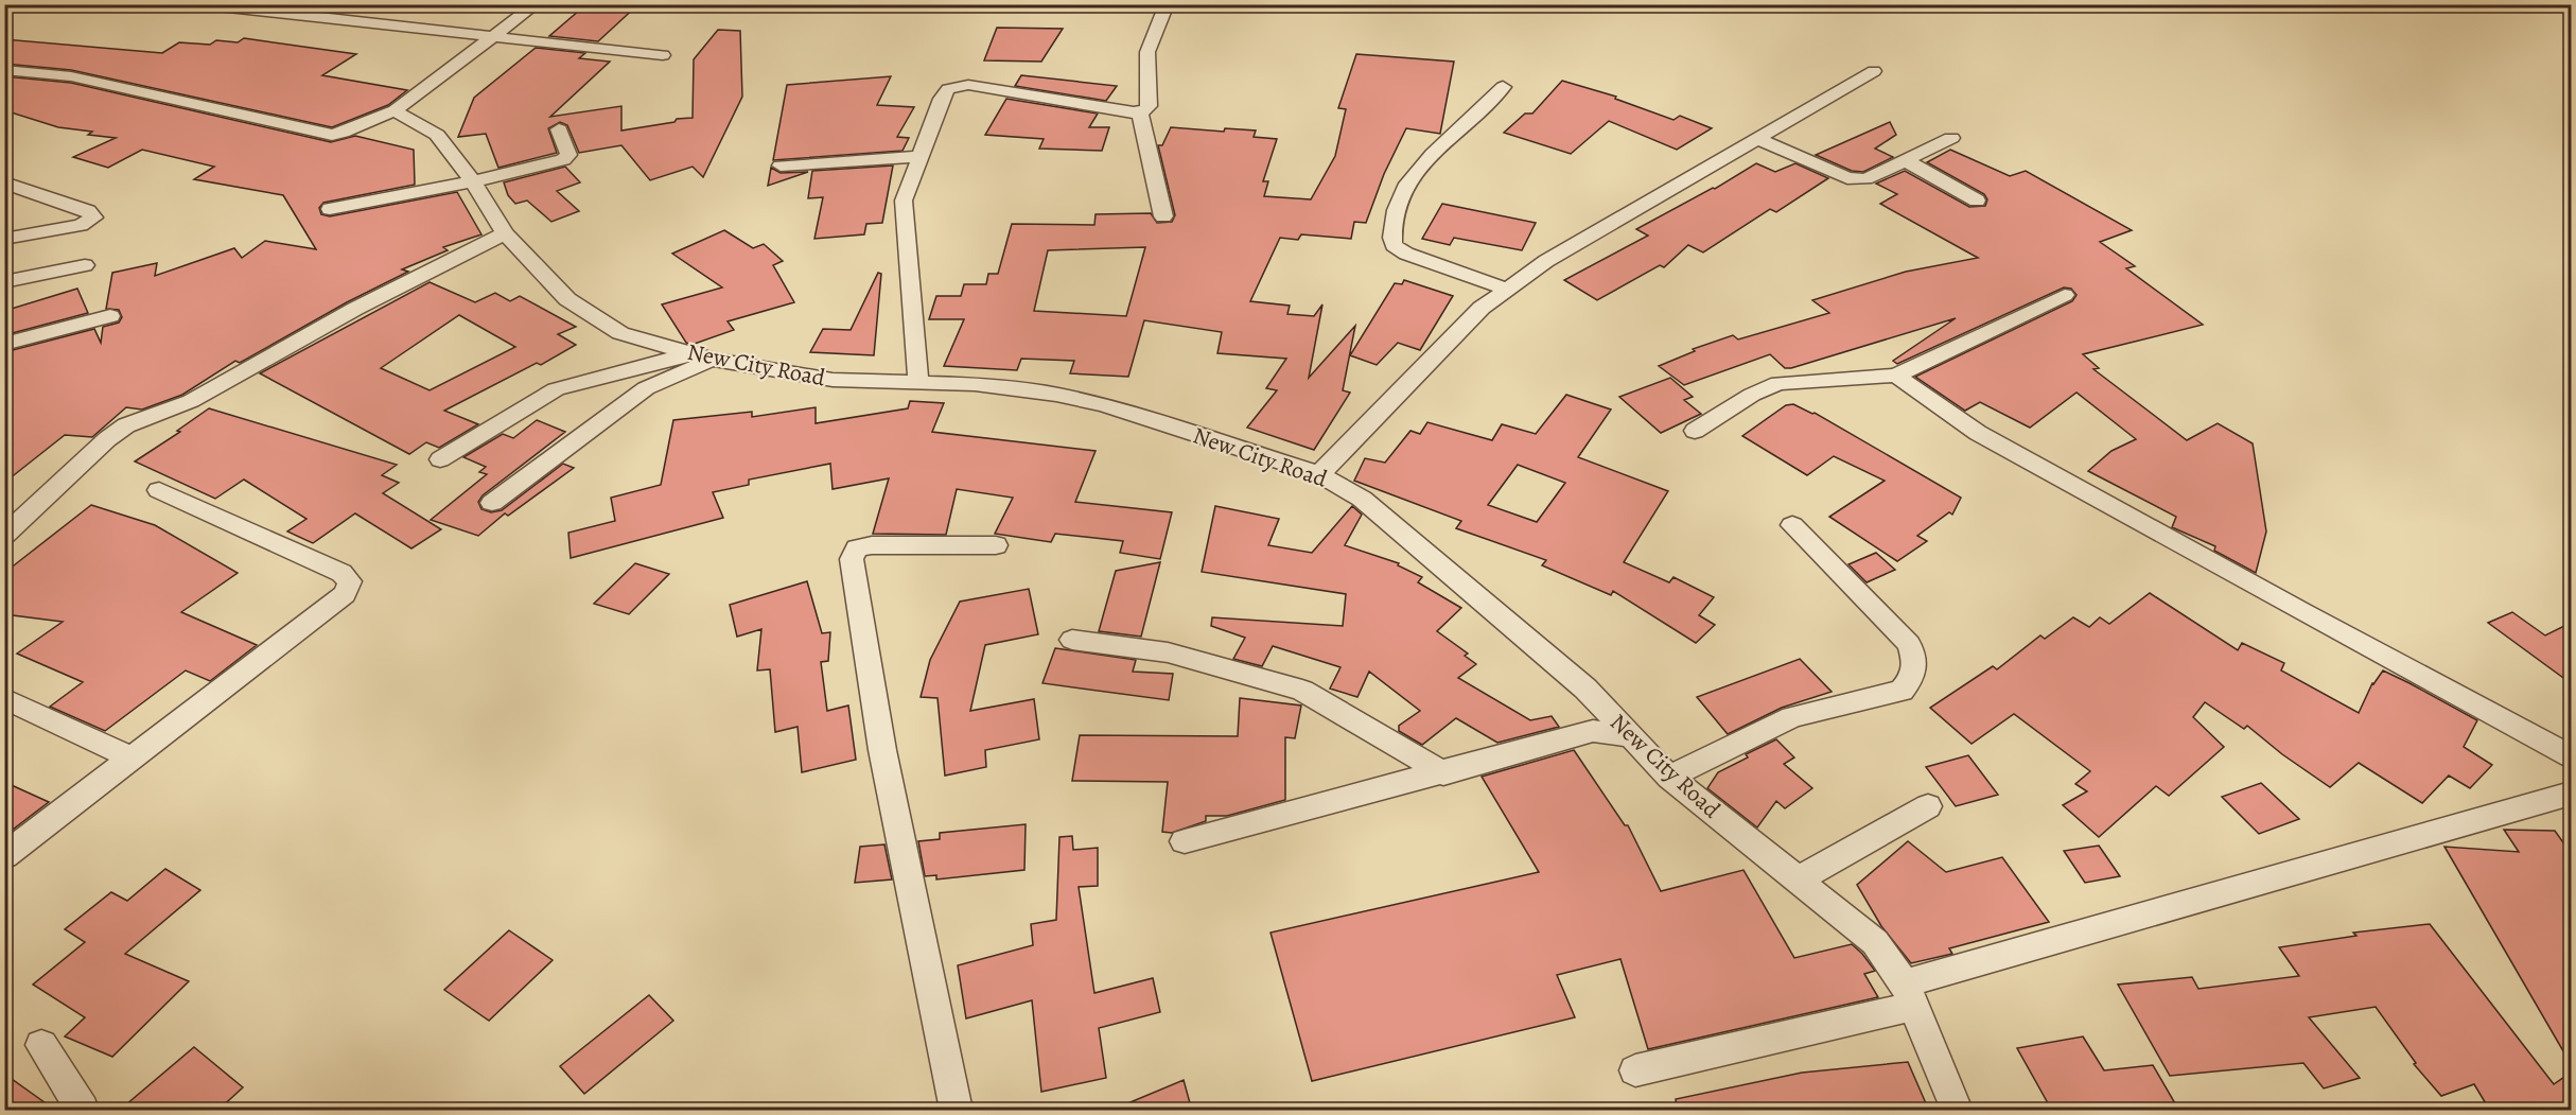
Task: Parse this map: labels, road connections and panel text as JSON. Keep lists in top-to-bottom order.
{
  "streets": {
    "street": ["New City Road"]
  }
}
